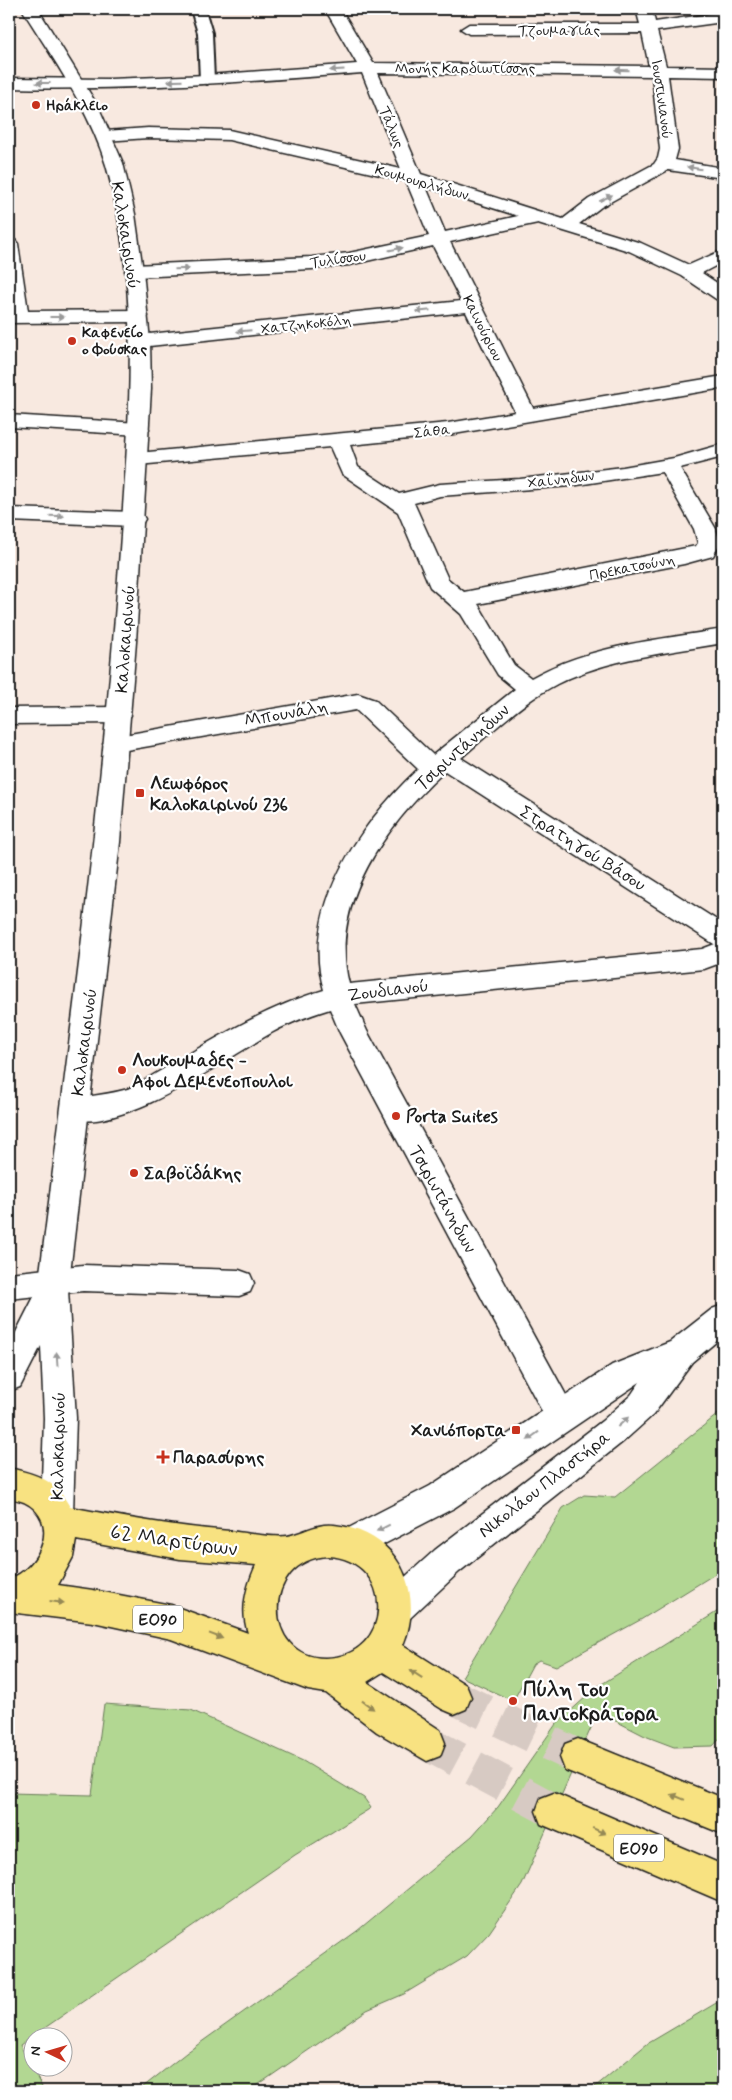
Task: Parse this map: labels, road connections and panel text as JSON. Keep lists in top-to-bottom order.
{
  "streets": {
    "main road": ["62 Μαρτύρων", "ΕΟ90"],
    "street": [
      "Τζουμαγιάς",
      "Μονής Καρδιωτίσσης",
      "Ιουστινιανού",
      "Τάλως",
      "Κουμουρλήδων",
      "Καλοκαιρινού",
      "Τυλίσσου",
      "Χατζηκοκόλη",
      "Καινούριου",
      "Σάθα",
      "Χαΐνηδων",
      "Πρεκατσούνη",
      "Μπουνάλη",
      "Τσιριντάνηδων",
      "Στρατηγού Βάσου",
      "Ζουδιανού",
      "Νικολάου Πλαστήρα"
    ]
  },
  "crossings": [
    ["Τζουμαγιάς", "Μονής Καρδιωτίσσης"],
    ["Τζουμαγιάς", "Ιουστινιανού"],
    ["Μονής Καρδιωτίσσης", "Ιουστινιανού"],
    ["Μονής Καρδιωτίσσης", "Τάλως"],
    ["Μονής Καρδιωτίσσης", "Καλοκαιρινού"],
    ["Ιουστινιανού", "Κουμουρλήδων"],
    ["Τάλως", "Κουμουρλήδων"],
    ["Τάλως", "Τυλίσσου"],
    ["Τάλως", "Καινούριου"],
    ["Κουμουρλήδων", "Καλοκαιρινού"],
    ["Κουμουρλήδων", "Τυλίσσου"],
    ["Καλοκαιρινού", "Τυλίσσου"],
    ["Καλοκαιρινού", "Χατζηκοκόλη"],
    ["Καλοκαιρινού", "Σάθα"],
    ["Καλοκαιρινού", "Μπουνάλη"],
    ["Καλοκαιρινού", "Ζουδιανού"],
    ["Καλοκαιρινού", "62 Μαρτύρων"],
    ["Καλοκαιρινού", "ΕΟ90"],
    ["Τυλίσσου", "Καινούριου"],
    ["Χατζηκοκόλη", "Καινούριου"],
    ["Καινούριου", "Σάθα"],
    ["Χαΐνηδων", "Πρεκατσούνη"],
    ["Μπουνάλη", "Τσιριντάνηδων"],
    ["Μπουνάλη", "Στρατηγού Βάσου"],
    ["Τσιριντάνηδων", "Στρατηγού Βάσου"],
    ["Τσιριντάνηδων", "Ζουδιανού"],
    ["Τσιριντάνηδων", "Νικολάου Πλαστήρα"],
    ["Νικολάου Πλαστήρα", "62 Μαρτύρων"],
    ["Νικολάου Πλαστήρα", "ΕΟ90"],
    ["62 Μαρτύρων", "ΕΟ90"]
  ],
  "one_way": ["Μονής Καρδιωτίσσης", "Τυλίσσου", "Χατζηκοκόλη"],
  "places": {
    "other": [
      "Ηράκλειο",
      "Καφενείο ο Φούσκας",
      "Λουκουμαδες - Αφοι Δεμενεοπουλοι",
      "Porta Suites",
      "Σαβοϊδάκης",
      "Πύλη του Παντοκράτορα"
    ],
    "transit": ["Λεωφόρος Καλοκαιρινού 236", "Χανιόπορτα"],
    "health": ["Παρασύρης"]
  },
  "north": "left"
}
